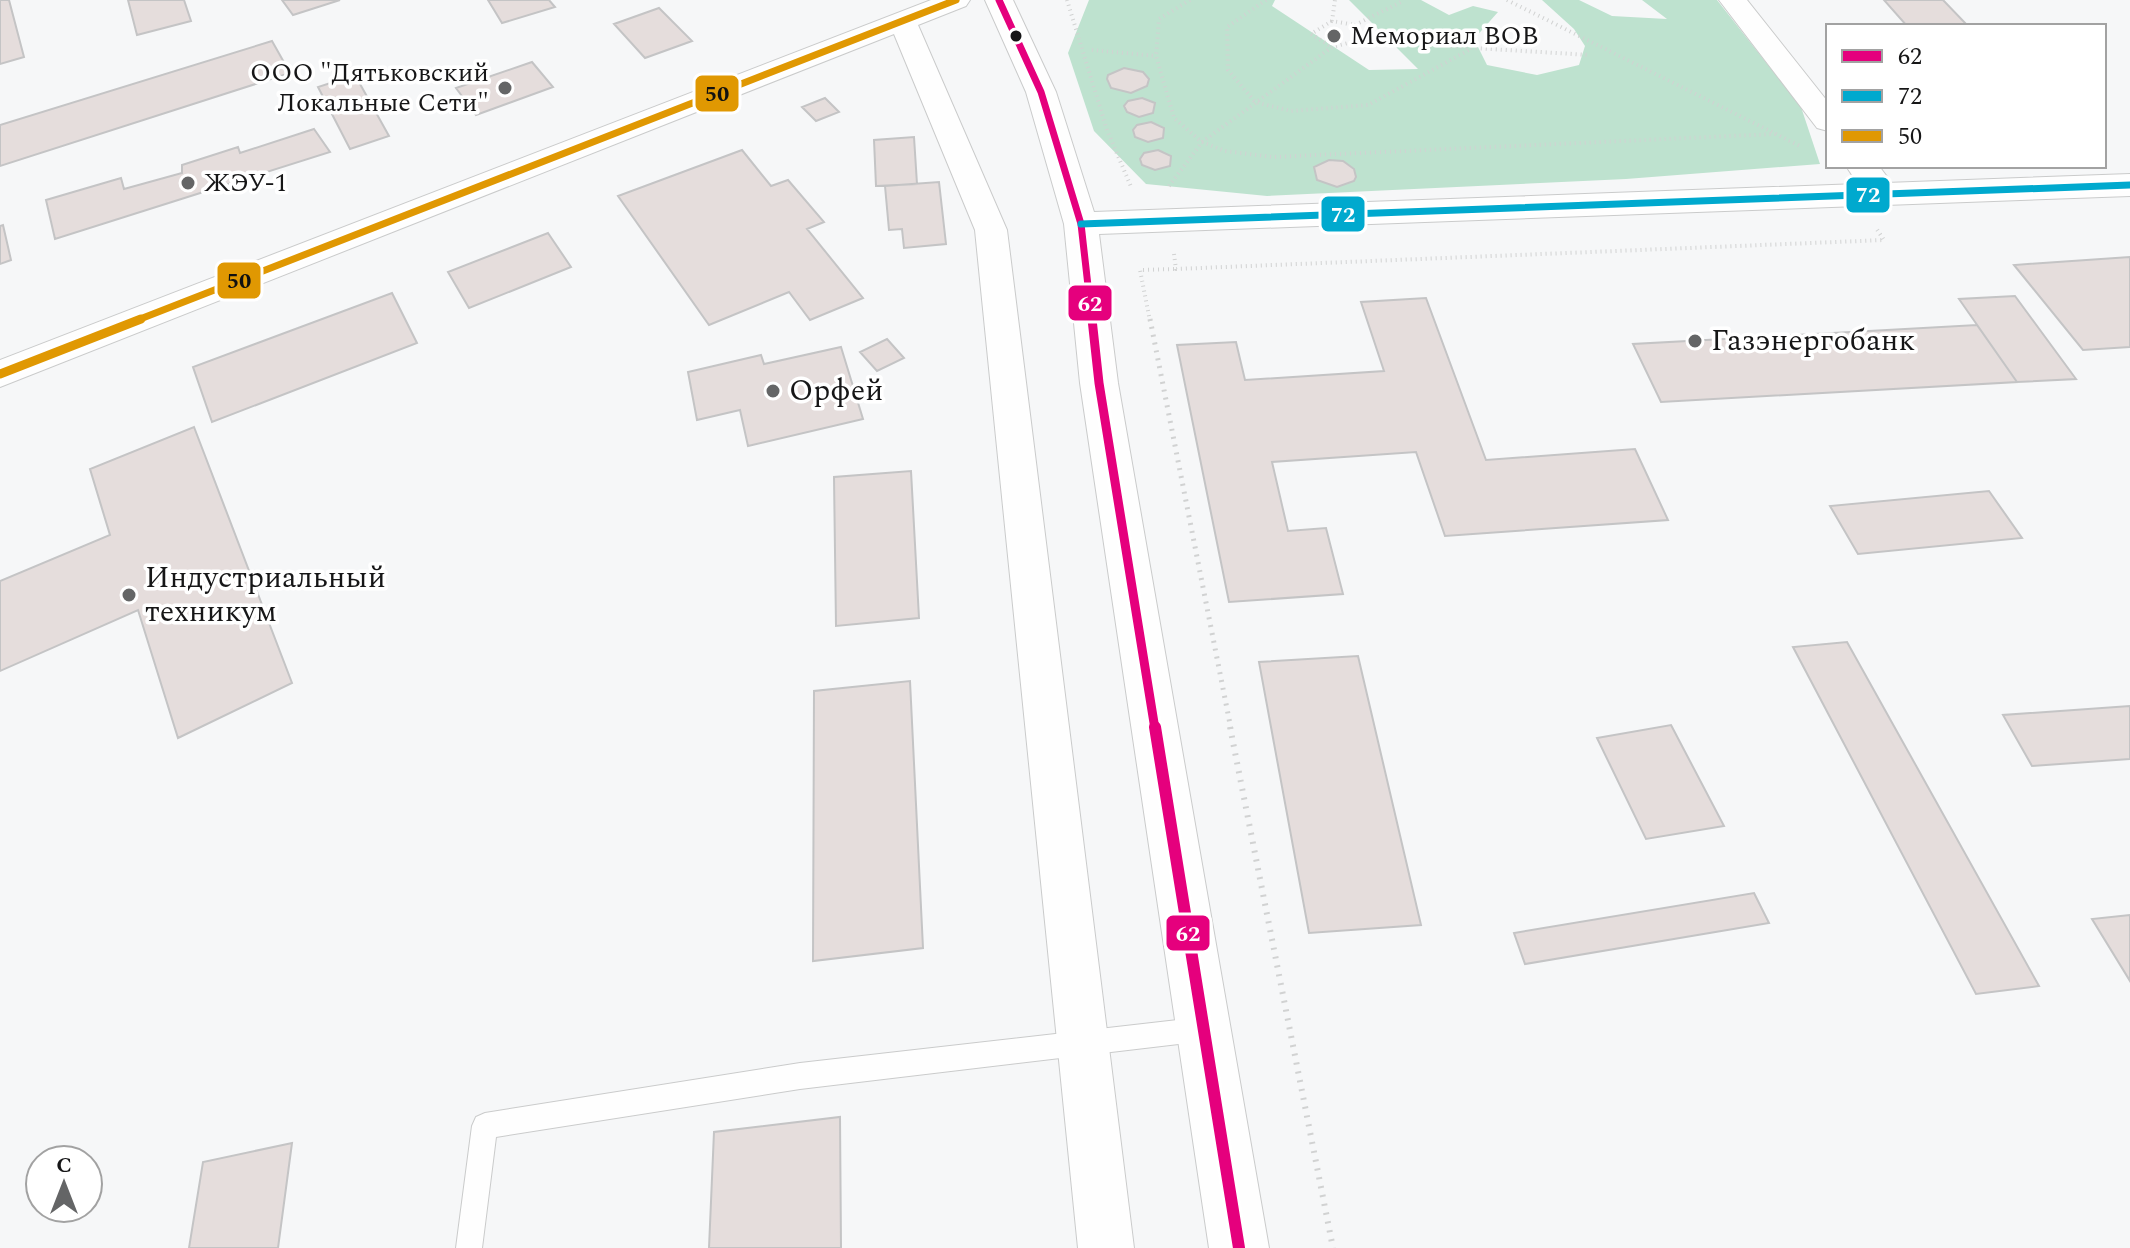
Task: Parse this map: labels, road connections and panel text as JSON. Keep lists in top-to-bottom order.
{
  "places": [
    "Мемориал ВОВ",
    "ООО \"Дятьковский Локальные Сети\"",
    "ЖЭУ-1",
    "Газэнергобанк",
    "Орфей",
    "Индустриальный техникум"
  ],
  "lines": ["transit line 62", "transit line 50", "transit line 72"],
  "legend": ["62", "72", "50"],
  "north": "top"
}
